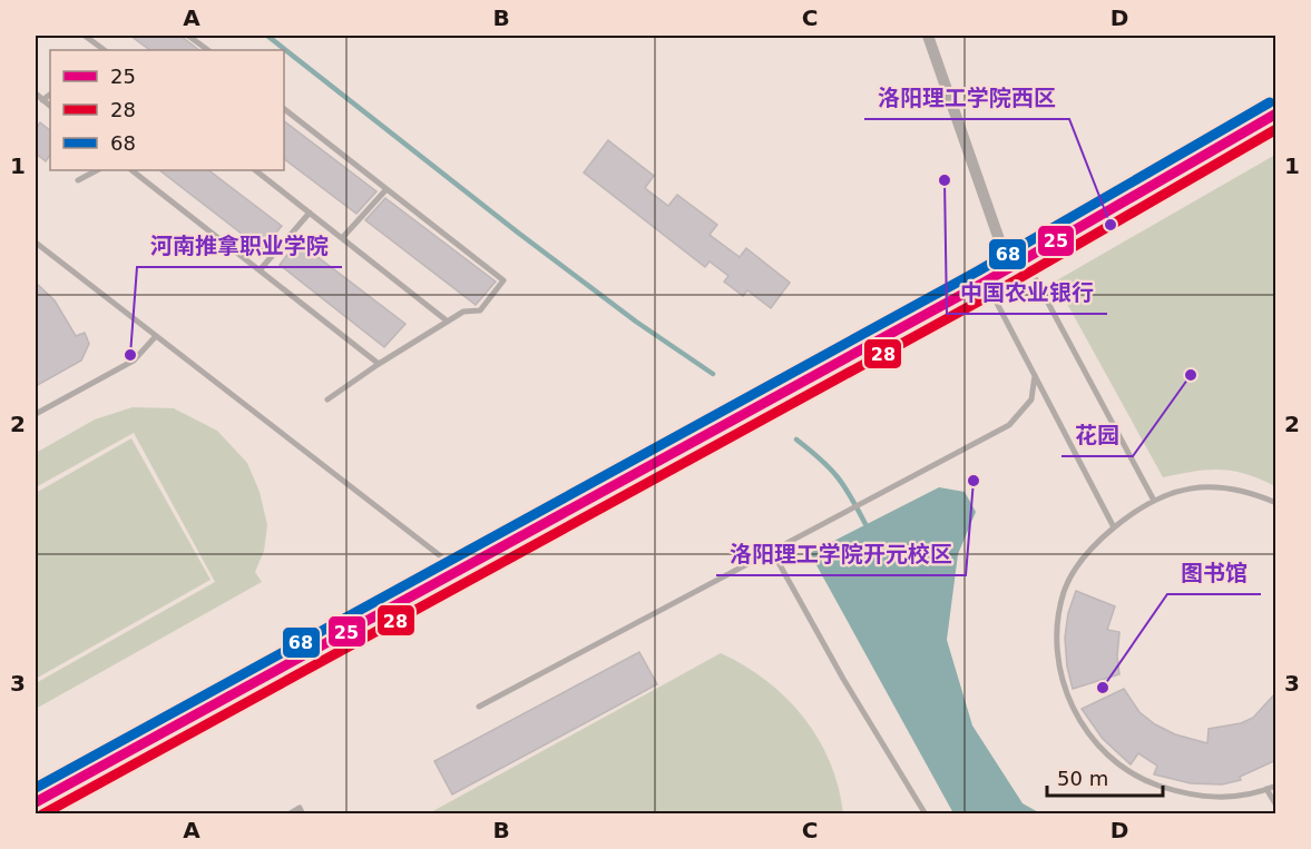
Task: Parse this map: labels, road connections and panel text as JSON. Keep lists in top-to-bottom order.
{
  "places": [
    "中国农业银行",
    "洛阳理工学院西区",
    "河南推拿职业学院",
    "花园",
    "洛阳理工学院开元校区",
    "图书馆"
  ],
  "lines": ["transit line 68", "transit line 25", "transit line 28"],
  "legend": ["25", "28", "68"],
  "scale_bar": "50 m",
  "grid": {
    "columns": [
      "A",
      "B",
      "C",
      "D"
    ],
    "rows": ["1", "2", "3"]
  }
}
